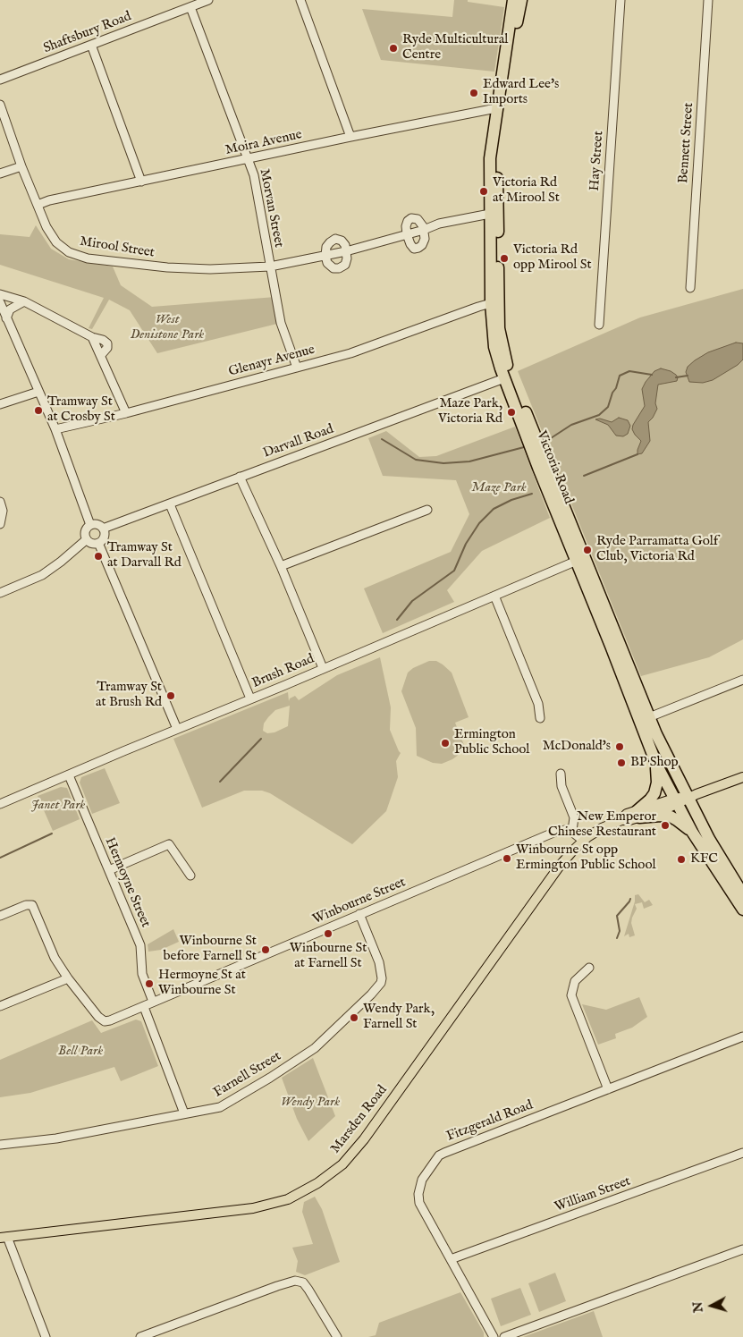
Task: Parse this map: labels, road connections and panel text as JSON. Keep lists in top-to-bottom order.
{
  "streets": {
    "highway": ["Victoria Road"],
    "main road": ["Marsden Road"],
    "street": [
      "Shaftsbury Road",
      "Moira Avenue",
      "Bennett Street",
      "Hay Street",
      "Morvan Street",
      "Mirool Street",
      "Glenayr Avenue",
      "Darvall Road",
      "Brush Road",
      "Hermoyne Street",
      "Winbourne Street",
      "Farnell Street",
      "Fitzgerald Road",
      "William Street"
    ]
  },
  "crossings": [
    ["Shaftsbury Road", "Morvan Street"],
    ["Moira Avenue", "Morvan Street"],
    ["Moira Avenue", "Mirool Street"],
    ["Moira Avenue", "Victoria Road"],
    ["Morvan Street", "Mirool Street"],
    ["Morvan Street", "Glenayr Avenue"],
    ["Mirool Street", "Victoria Road"],
    ["Glenayr Avenue", "Victoria Road"],
    ["Darvall Road", "Victoria Road"],
    ["Victoria Road", "Brush Road"],
    ["Victoria Road", "Marsden Road"],
    ["Brush Road", "Hermoyne Street"],
    ["Hermoyne Street", "Winbourne Street"],
    ["Winbourne Street", "Farnell Street"],
    ["Fitzgerald Road", "William Street"]
  ],
  "parks": [
    "West Denistone Park",
    "Maze Park",
    "Janet Park",
    "Bell Park",
    "Wendy Park"
  ],
  "places": [
    "Ryde Multicultural Centre",
    "Edward Lee's Imports",
    "Victoria Rd at Mirool St",
    "Victoria Rd opp Mirool St",
    "Tramway St at Crosby St",
    "Maze Park, Victoria Rd",
    "Ryde Parramatta Golf Club, Victoria Rd",
    "Tramway St at Darvall Rd",
    "Tramway St at Brush Rd",
    "Ermington Public School",
    "McDonald's",
    "BP Shop",
    "New Emperor Chinese Restaurant",
    "Winbourne St opp Ermington Public School",
    "KFC",
    "Winbourne St at Farnell St",
    "Winbourne St before Farnell St",
    "Hermoyne St at Winbourne St",
    "Wendy Park, Farnell St"
  ],
  "north": "left"
}
